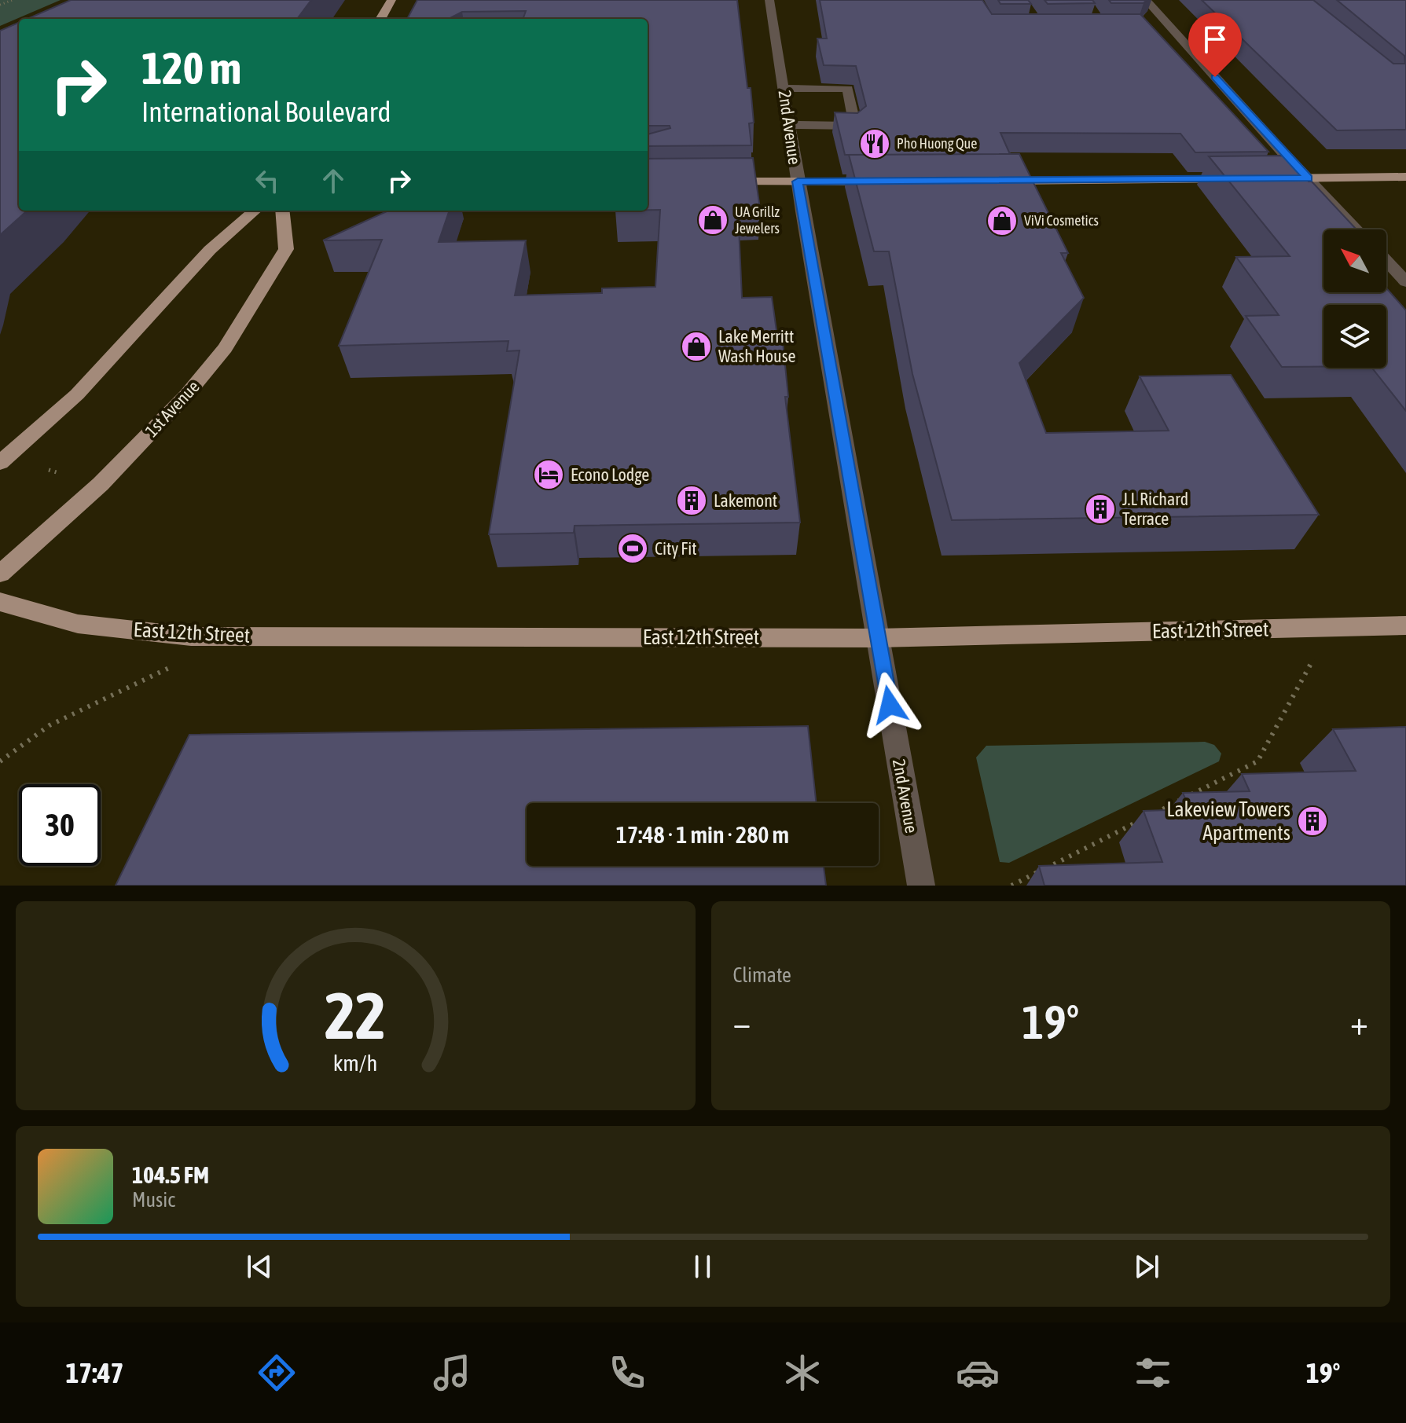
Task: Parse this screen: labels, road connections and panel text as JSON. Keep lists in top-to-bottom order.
{
  "streets": {
    "main road": ["1st Avenue", "East 12th Street"],
    "street": ["2nd Avenue"]
  },
  "crossings": [
    ["2nd Avenue", "East 12th Street"]
  ],
  "places": {
    "restaurant": ["Pho Huong Que"],
    "shop": ["UA Grillz Jewelers", "ViVi Cosmetics", "Lake Merritt Wash House"],
    "hotel": ["Econo Lodge"],
    "building": ["Lakemont", "J.L Richard Terrace", "Lakeview Towers Apartments"],
    "sports": ["City Fit"]
  },
  "north": "top left",
  "page": {
    "turn": ["120 m", "International Boulevard"],
    "limit": "30",
    "trip": "17:48 · 1 min · 280 m",
    "tile": "Climate",
    "heat": ["−", "19°", "+"],
    "song": ["104.5 FM", "Music"],
    "tabs": ["17:47", "19°"],
    "gauge": ["22", "km/h"]
  }
}
